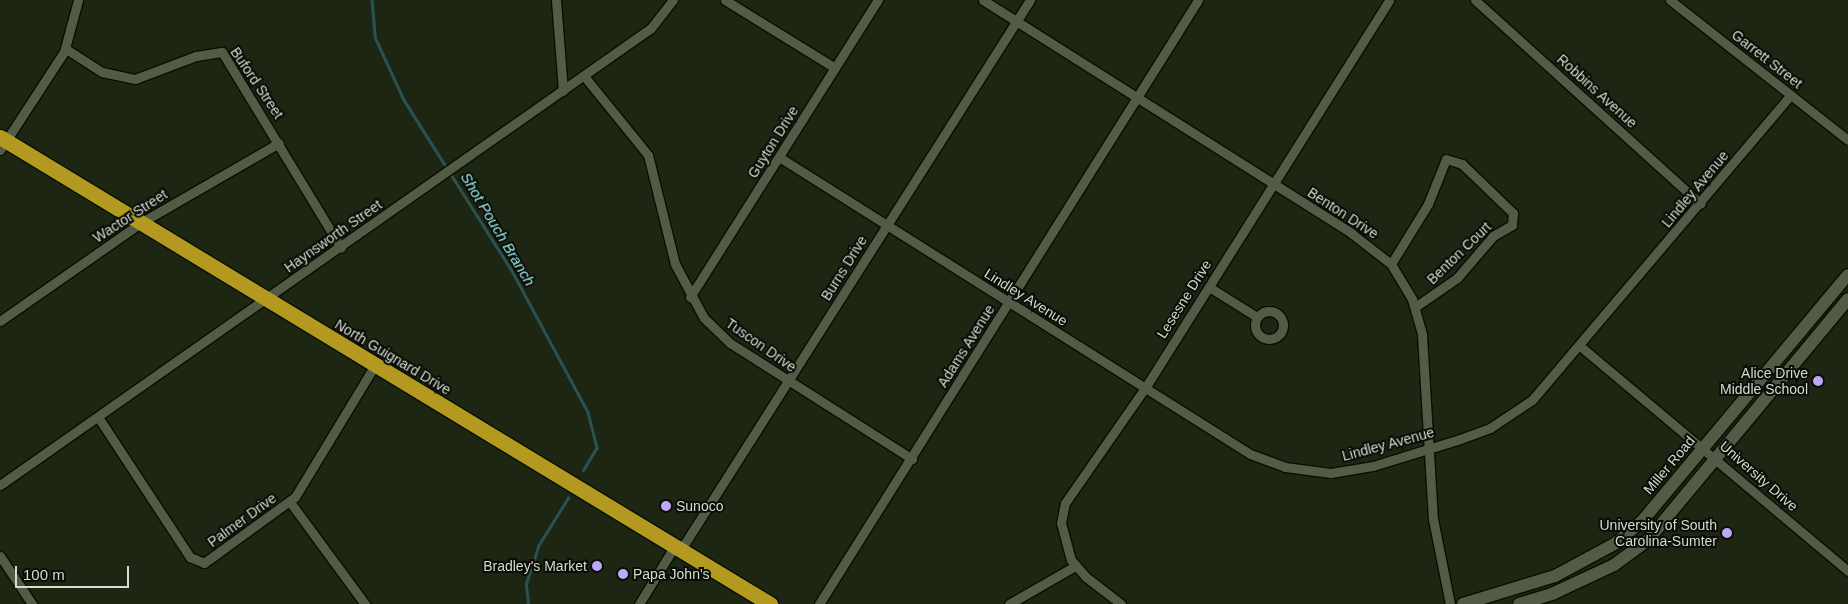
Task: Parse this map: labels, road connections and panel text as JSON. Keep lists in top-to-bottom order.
{
  "streets": {
    "highway": ["North Guignard Drive"],
    "street": [
      "Garrett Street",
      "Buford Street",
      "Robbins Avenue",
      "Guyton Drive",
      "Lindley Avenue",
      "Benton Drive",
      "Wactor Street",
      "Haynsworth Street",
      "Benton Court",
      "Burns Drive",
      "Lesesne Drive",
      "Tuscon Drive",
      "Adams Avenue",
      "Miller Road",
      "University Drive",
      "Palmer Drive"
    ]
  },
  "crossings": [
    ["Garrett Street", "Lindley Avenue"],
    ["Buford Street", "Wactor Street"],
    ["Buford Street", "Haynsworth Street"],
    ["Robbins Avenue", "Lindley Avenue"],
    ["Guyton Drive", "Lindley Avenue"],
    ["Guyton Drive", "Tuscon Drive"],
    ["Lindley Avenue", "Benton Drive"],
    ["Lindley Avenue", "Burns Drive"],
    ["Lindley Avenue", "Lesesne Drive"],
    ["Lindley Avenue", "Adams Avenue"],
    ["Lindley Avenue", "University Drive"],
    ["Benton Drive", "Benton Court"],
    ["Benton Drive", "Burns Drive"],
    ["Benton Drive", "Lesesne Drive"],
    ["Benton Drive", "Adams Avenue"],
    ["Wactor Street", "North Guignard Drive"],
    ["Haynsworth Street", "Tuscon Drive"],
    ["Haynsworth Street", "North Guignard Drive"],
    ["Haynsworth Street", "Palmer Drive"],
    ["Burns Drive", "Tuscon Drive"],
    ["Burns Drive", "North Guignard Drive"],
    ["Tuscon Drive", "Adams Avenue"],
    ["North Guignard Drive", "Palmer Drive"],
    ["Miller Road", "University Drive"]
  ],
  "water": ["Shot Pouch Branch"],
  "places": [
    "Alice Drive Middle School",
    "Sunoco",
    "University of South Carolina-Sumter",
    "Bradley's Market",
    "Papa John's"
  ],
  "scale_bar": "100 m"
}
